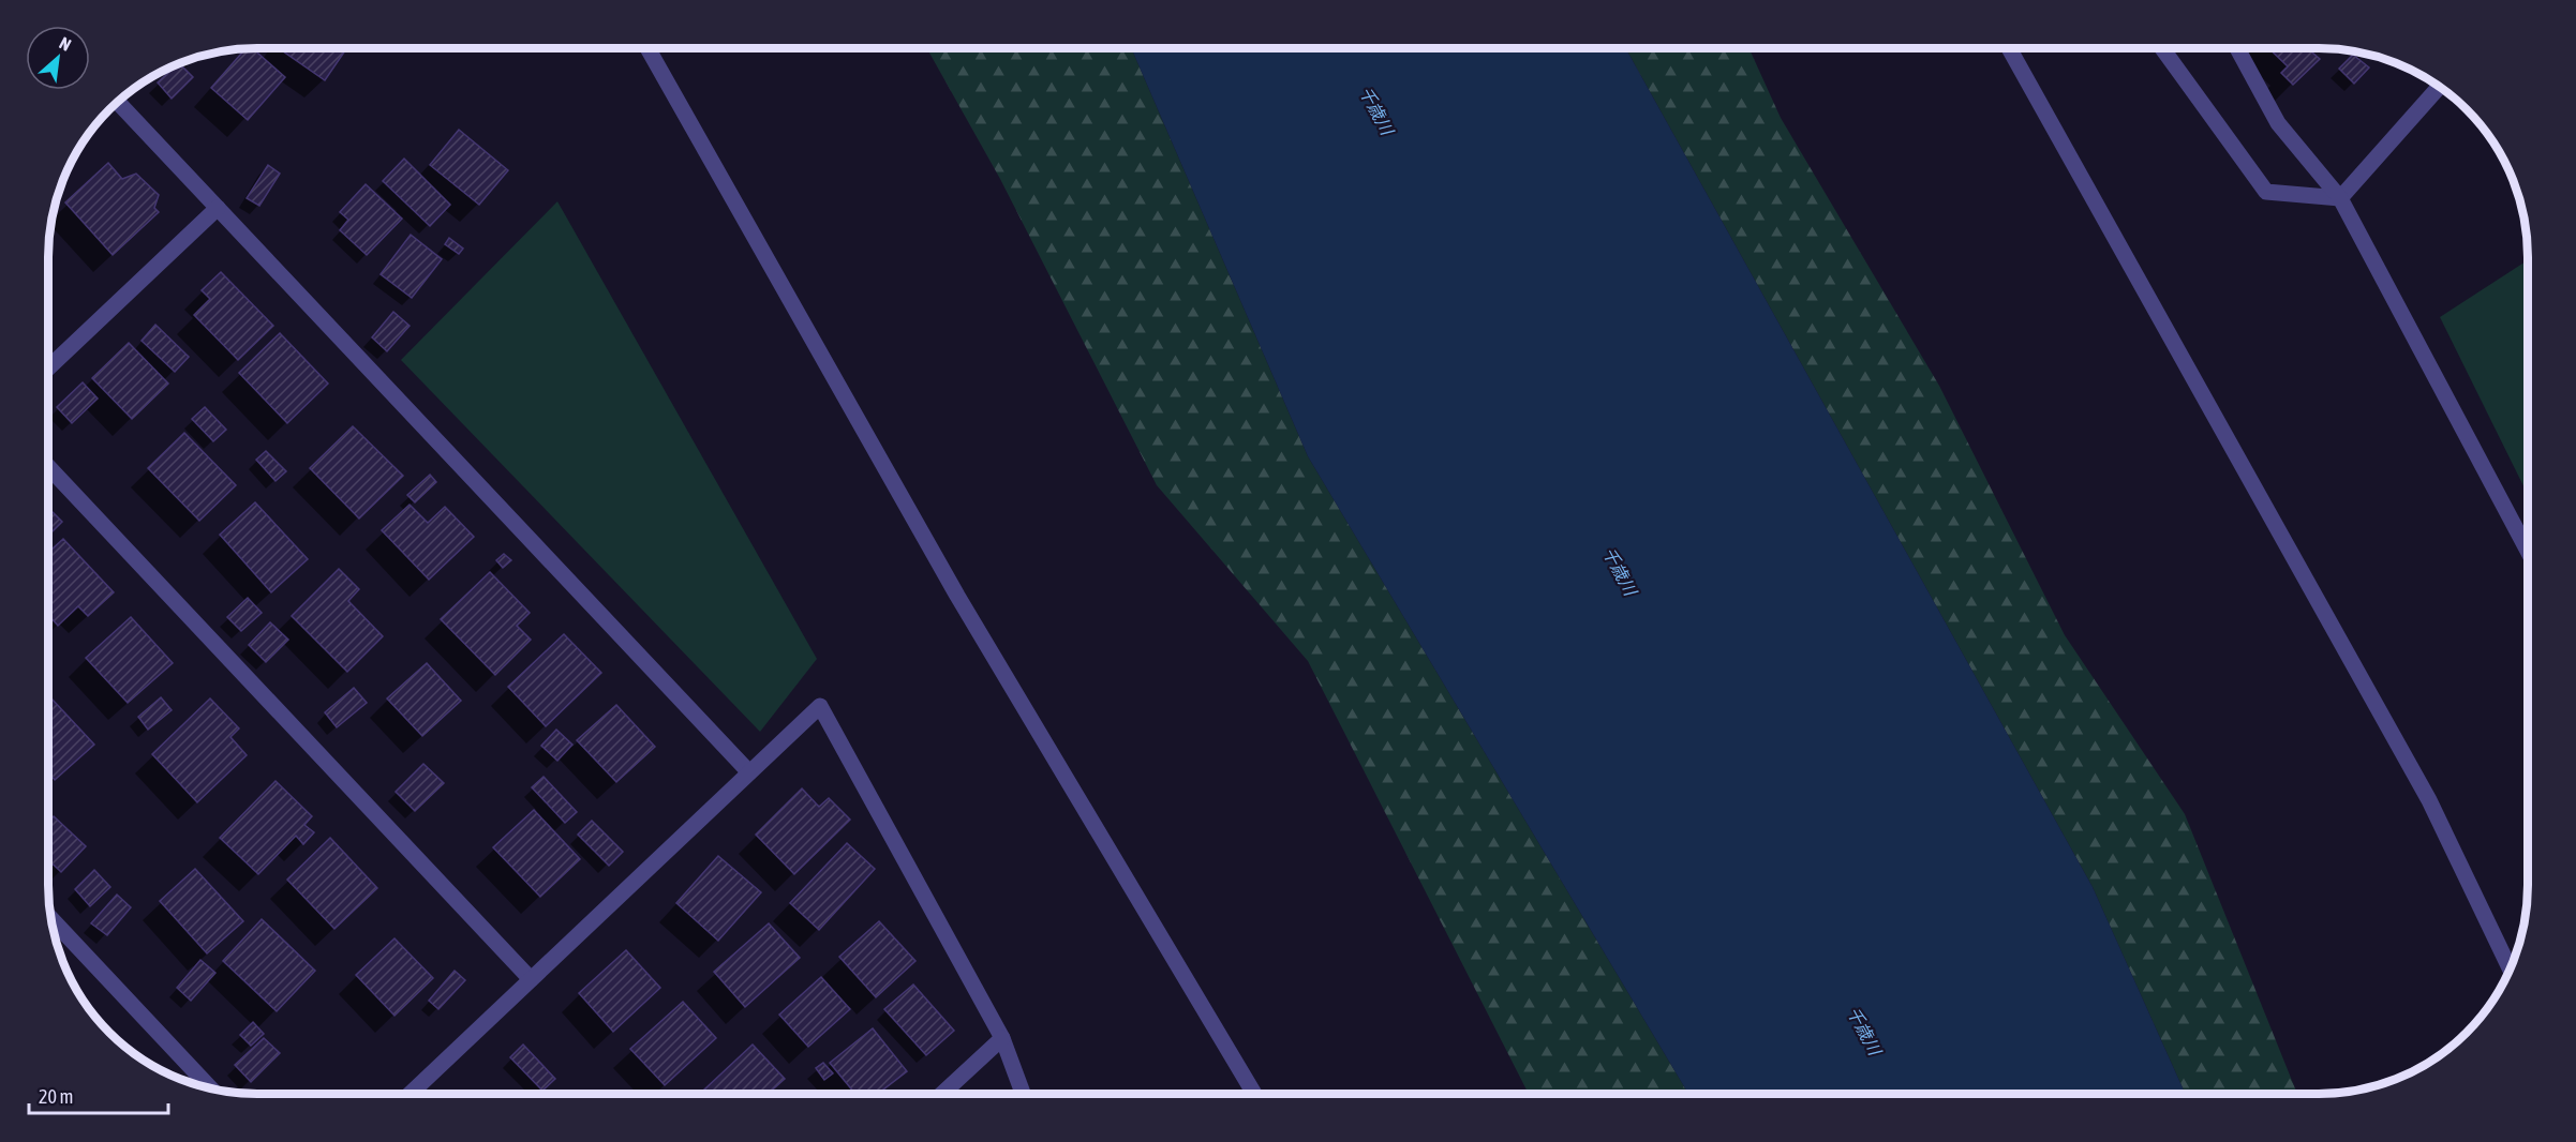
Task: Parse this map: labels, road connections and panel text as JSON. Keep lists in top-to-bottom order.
{
  "water": ["千歳川"],
  "scale_bar": "20 m",
  "north": "top right"
}
